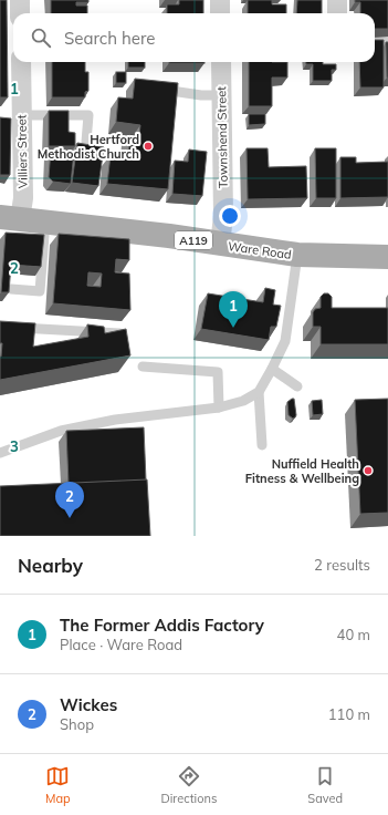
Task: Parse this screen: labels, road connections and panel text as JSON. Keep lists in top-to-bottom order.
{
  "streets": {
    "main road": ["A119", "Ware Road"],
    "street": ["Townshend Street", "Villiers Street"]
  },
  "crossings": [
    ["Townshend Street", "Ware Road"],
    ["Villiers Street", "Ware Road"]
  ],
  "places": ["Hertford Methodist Church", "Nuffield Health Fitness & Wellbeing"],
  "page": {
    "search": "Search here",
    "pins": ["1", "2"],
    "heading": ["Nearby", "2 results"],
    "list": [
      {
        "mark": "1",
        "name": "The Former Addis Factory",
        "note": "Place · Ware Road",
        "value": "40 m"
      },
      {
        "mark": "2",
        "name": "Wickes",
        "note": "Shop",
        "value": "110 m"
      }
    ],
    "nav": ["Map", "Directions", "Saved"]
  },
  "grid": {
    "rows": ["1", "2", "3"]
  }
}
